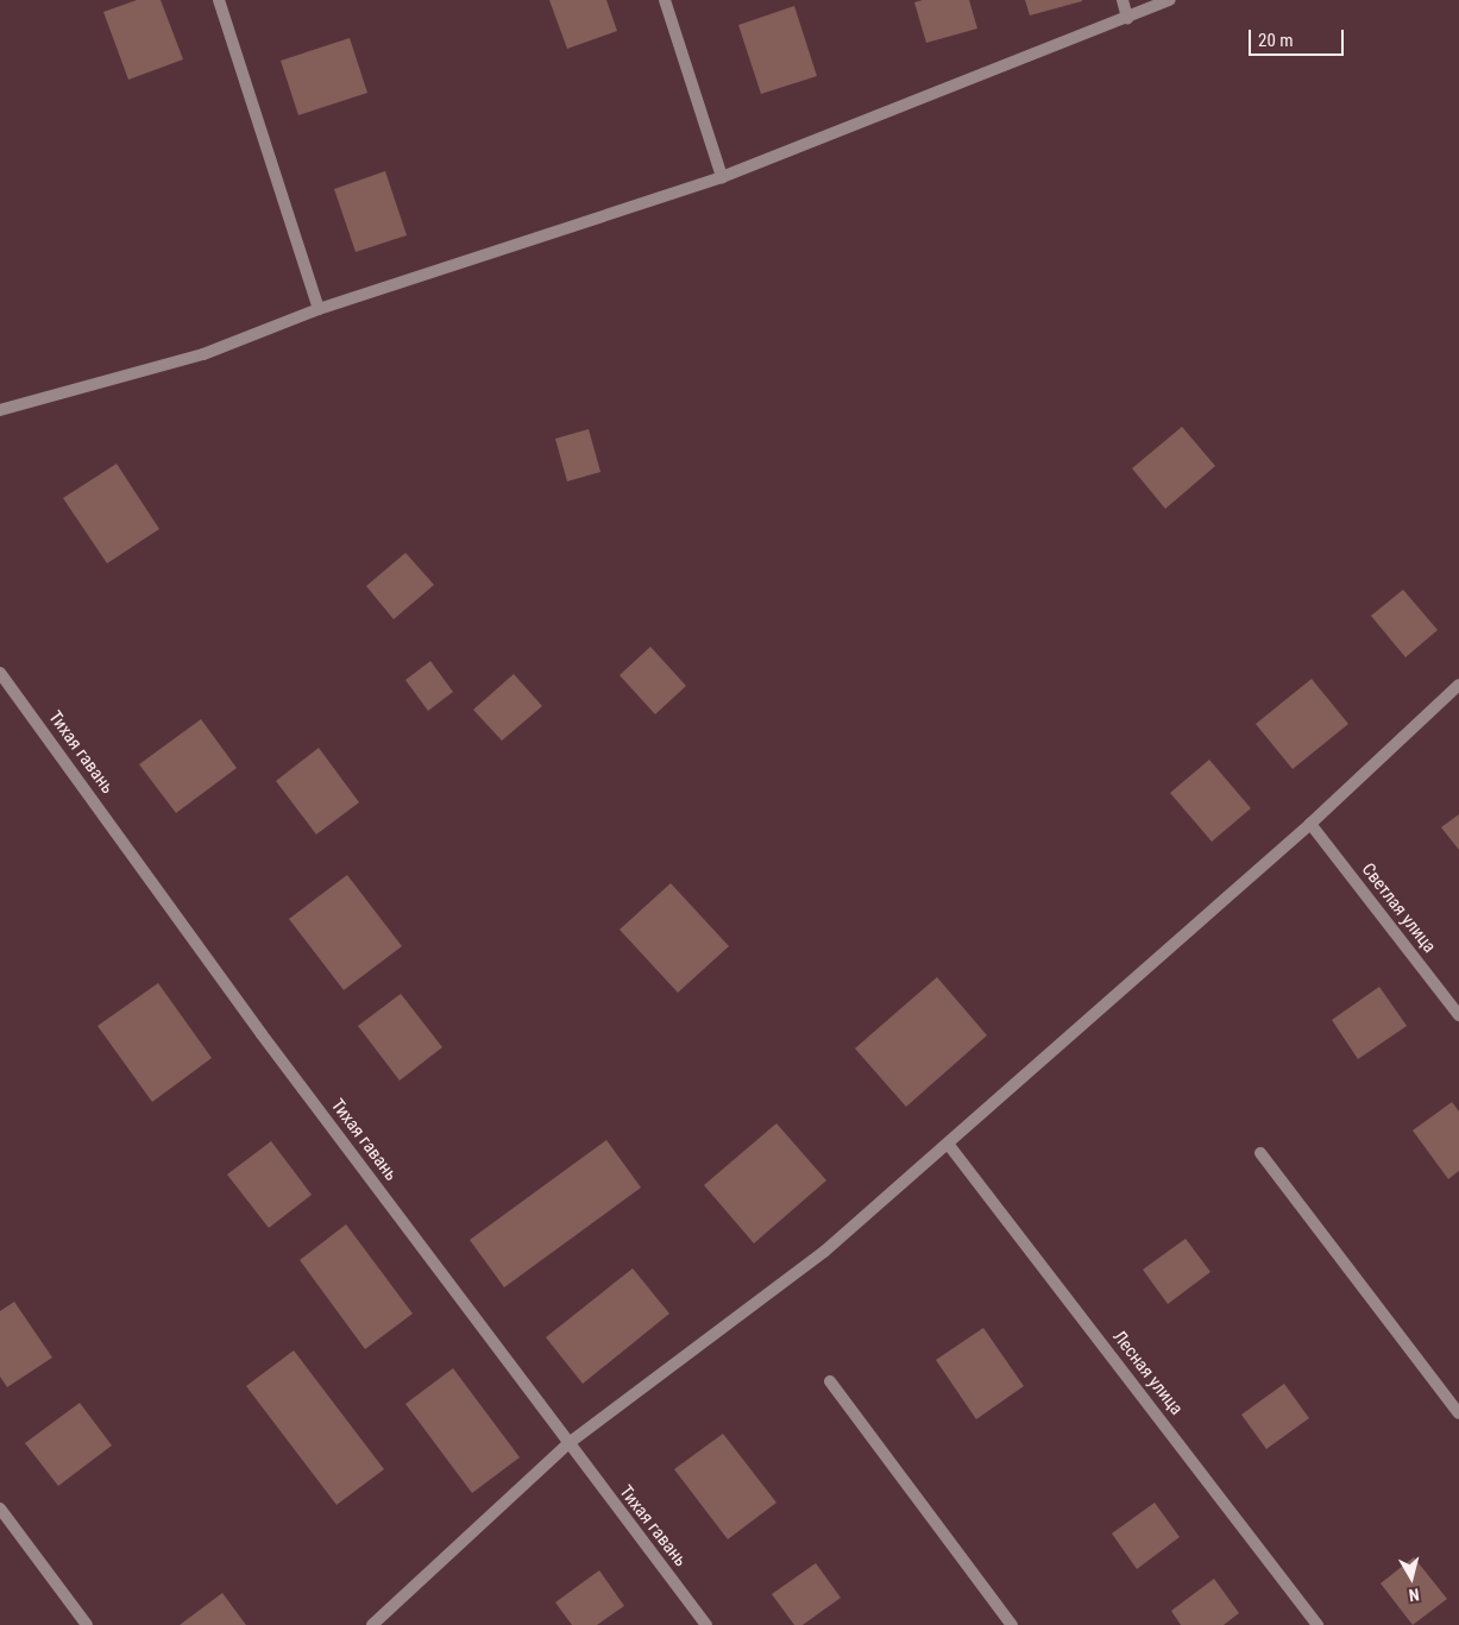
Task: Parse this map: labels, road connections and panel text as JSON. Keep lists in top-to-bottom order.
{
  "streets": {
    "street": ["Тихая гавань", "Светлая улица", "Лесная улица"]
  },
  "scale_bar": "20 m",
  "north": "bottom"
}
